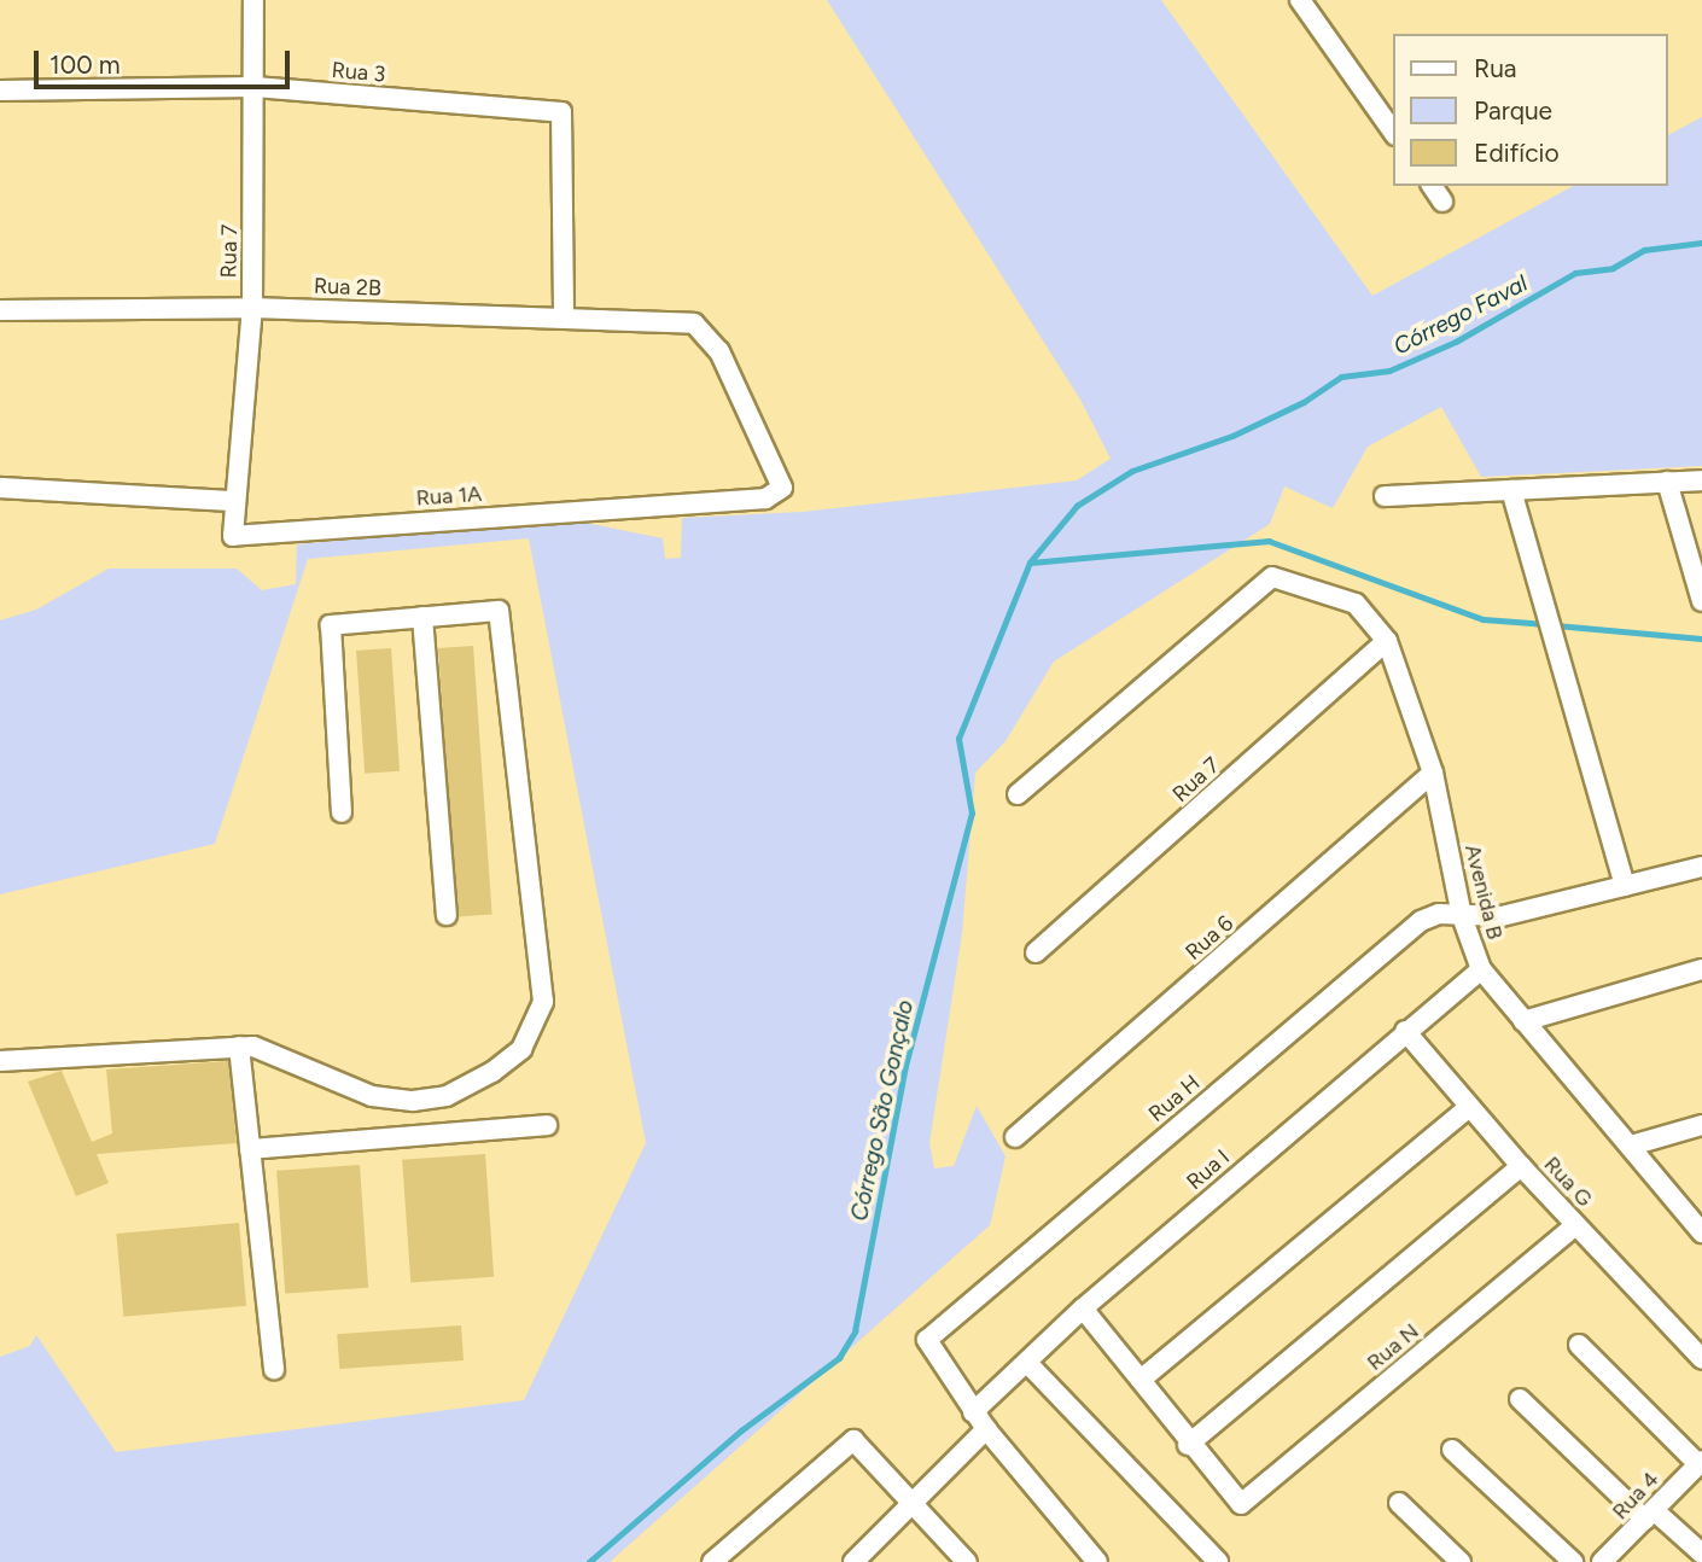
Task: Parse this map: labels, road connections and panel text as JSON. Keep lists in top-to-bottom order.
{
  "streets": {
    "street": [
      "Rua 3",
      "Rua 7",
      "Rua 2B",
      "Rua 1A",
      "Avenida B",
      "Rua 6",
      "Rua H",
      "Rua I",
      "Rua G",
      "Rua N",
      "Rua 4"
    ]
  },
  "crossings": [
    ["Rua 3", "Rua 7"],
    ["Rua 3", "Rua 2B"],
    ["Rua 7", "Rua 2B"],
    ["Rua 7", "Rua 1A"],
    ["Rua 7", "Avenida B"],
    ["Rua 2B", "Rua 1A"],
    ["Avenida B", "Rua 6"],
    ["Avenida B", "Rua H"],
    ["Avenida B", "Rua I"],
    ["Rua H", "Rua I"],
    ["Rua I", "Rua G"],
    ["Rua G", "Rua N"]
  ],
  "water": ["Córrego Faval", "Córrego São Gonçalo"],
  "legend": ["Rua", "Parque", "Edifício"],
  "scale_bar": "100 m"
}
